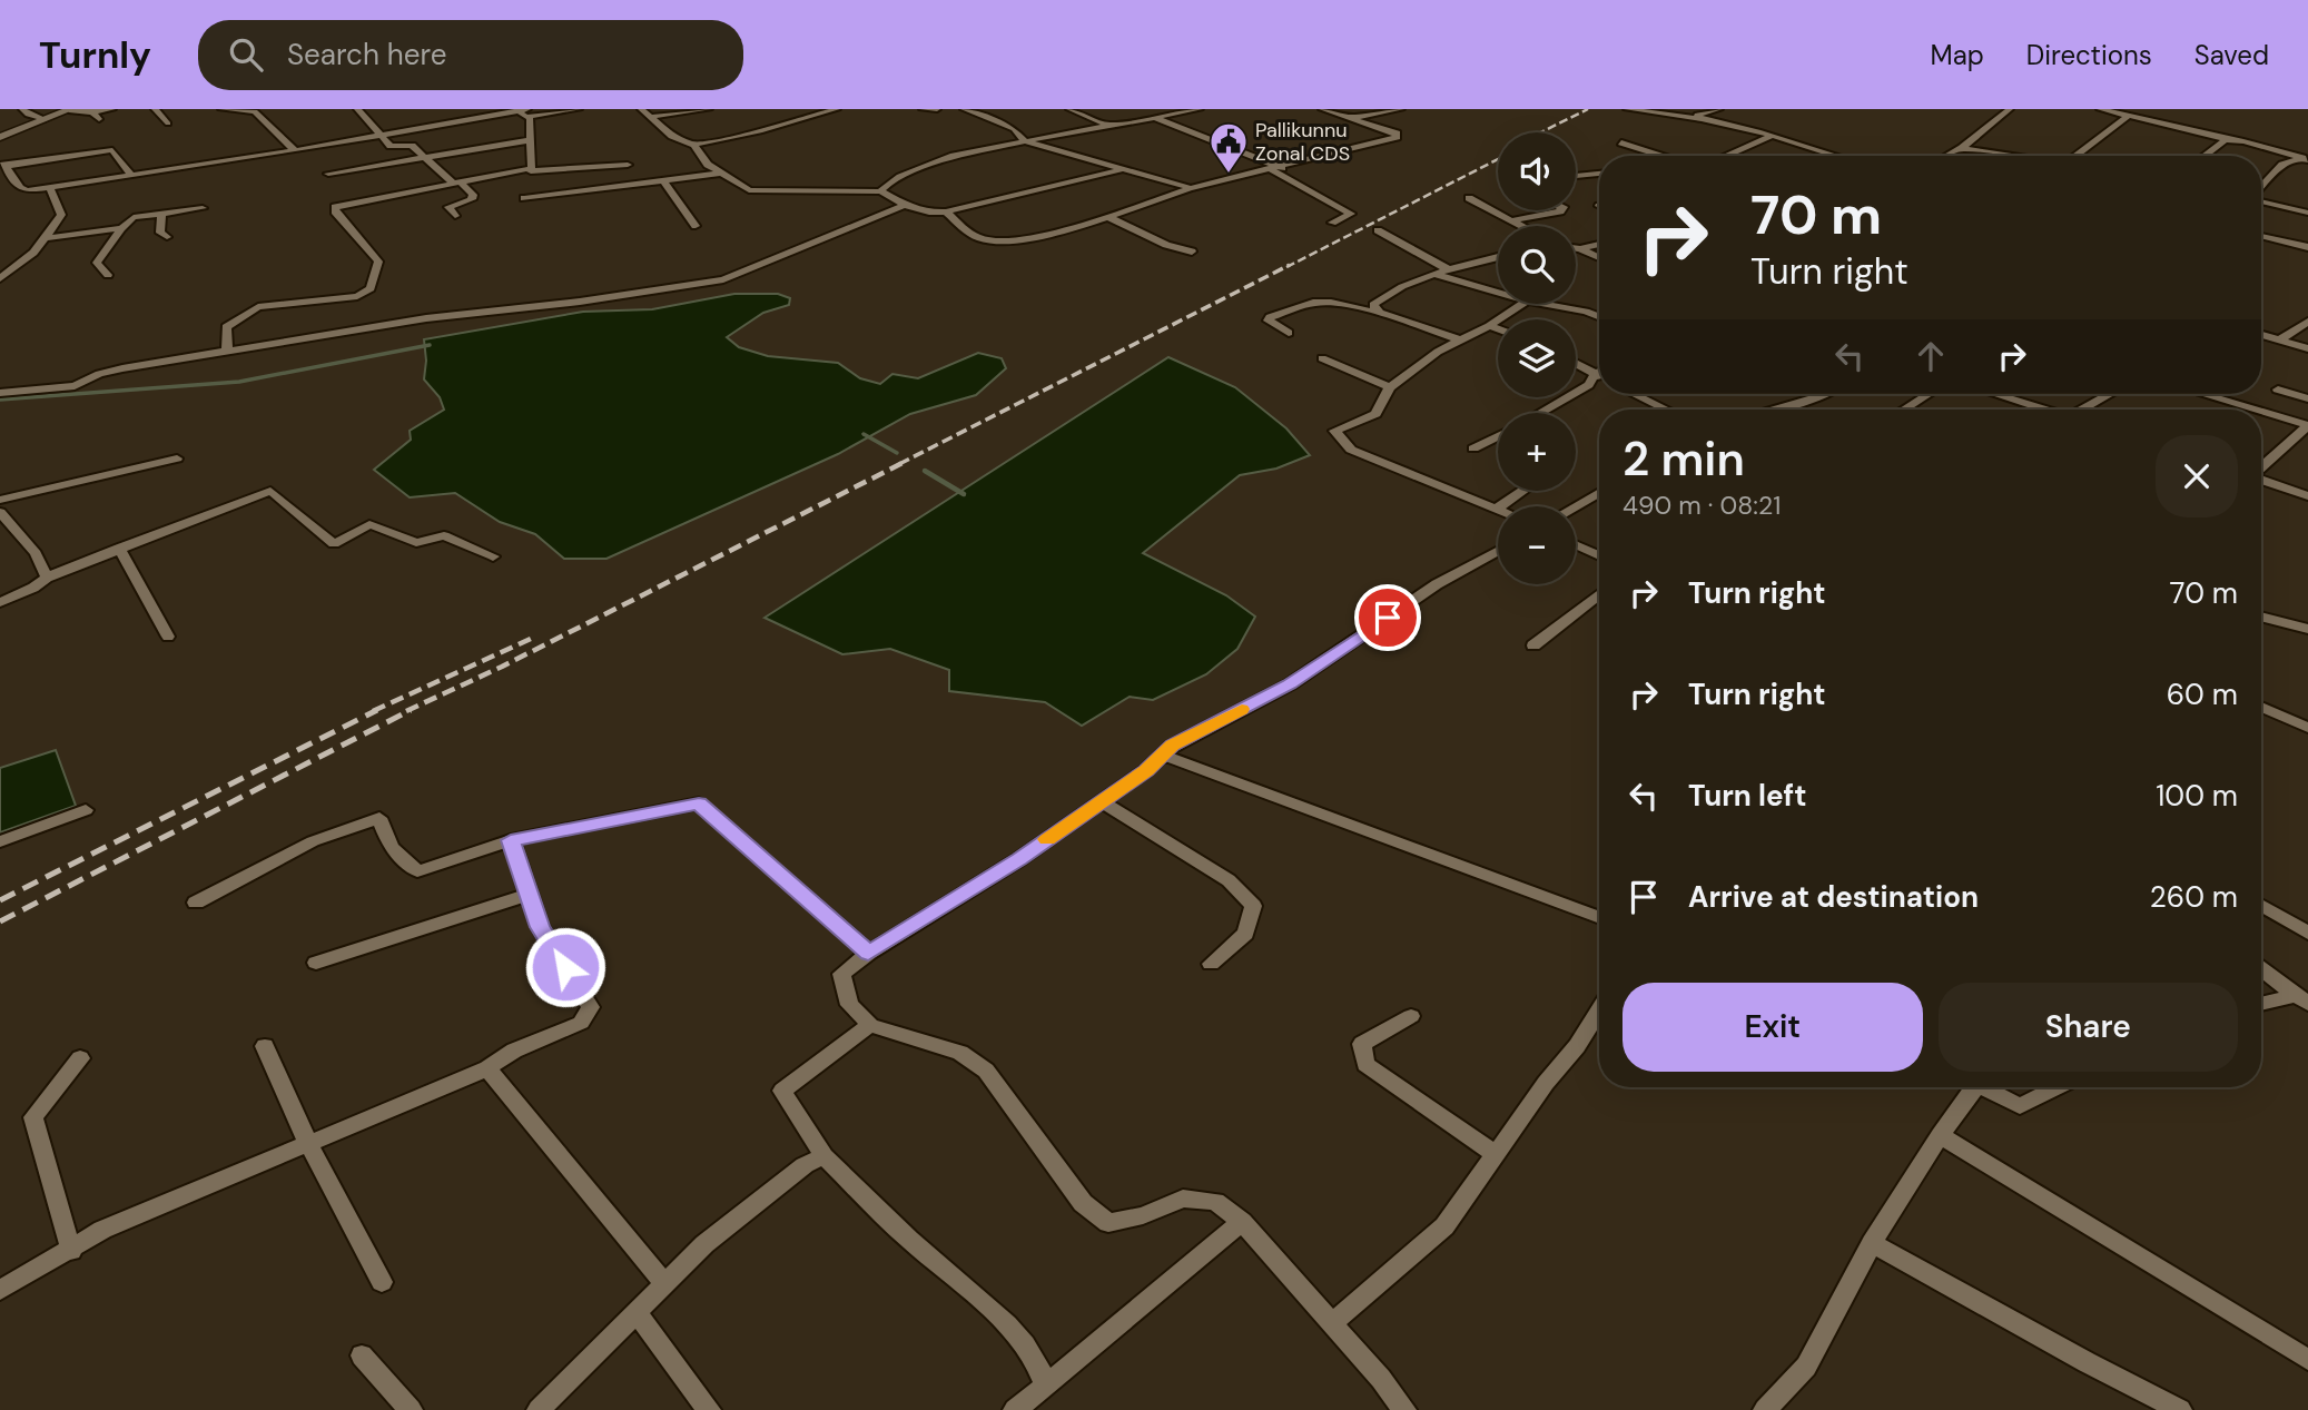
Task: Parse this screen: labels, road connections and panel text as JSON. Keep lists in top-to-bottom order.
{
  "places": {
    "public building": ["Pallikunnu Zonal CDS"]
  },
  "page": {
    "header": "Turnly",
    "search": "Search here",
    "nav": ["Map", "Directions", "Saved"],
    "map_buttons": ["+", "−"],
    "turn": ["70 m", "Turn right"],
    "heading": ["2 min", "490 m · 08:21"],
    "list": [
      {
        "name": "Turn right",
        "value": "70 m"
      },
      {
        "name": "Turn right",
        "value": "60 m"
      },
      {
        "name": "Turn left",
        "value": "100 m"
      },
      {
        "name": "Arrive at destination",
        "value": "260 m"
      }
    ],
    "buttons": ["Exit", "Share"]
  }
}
